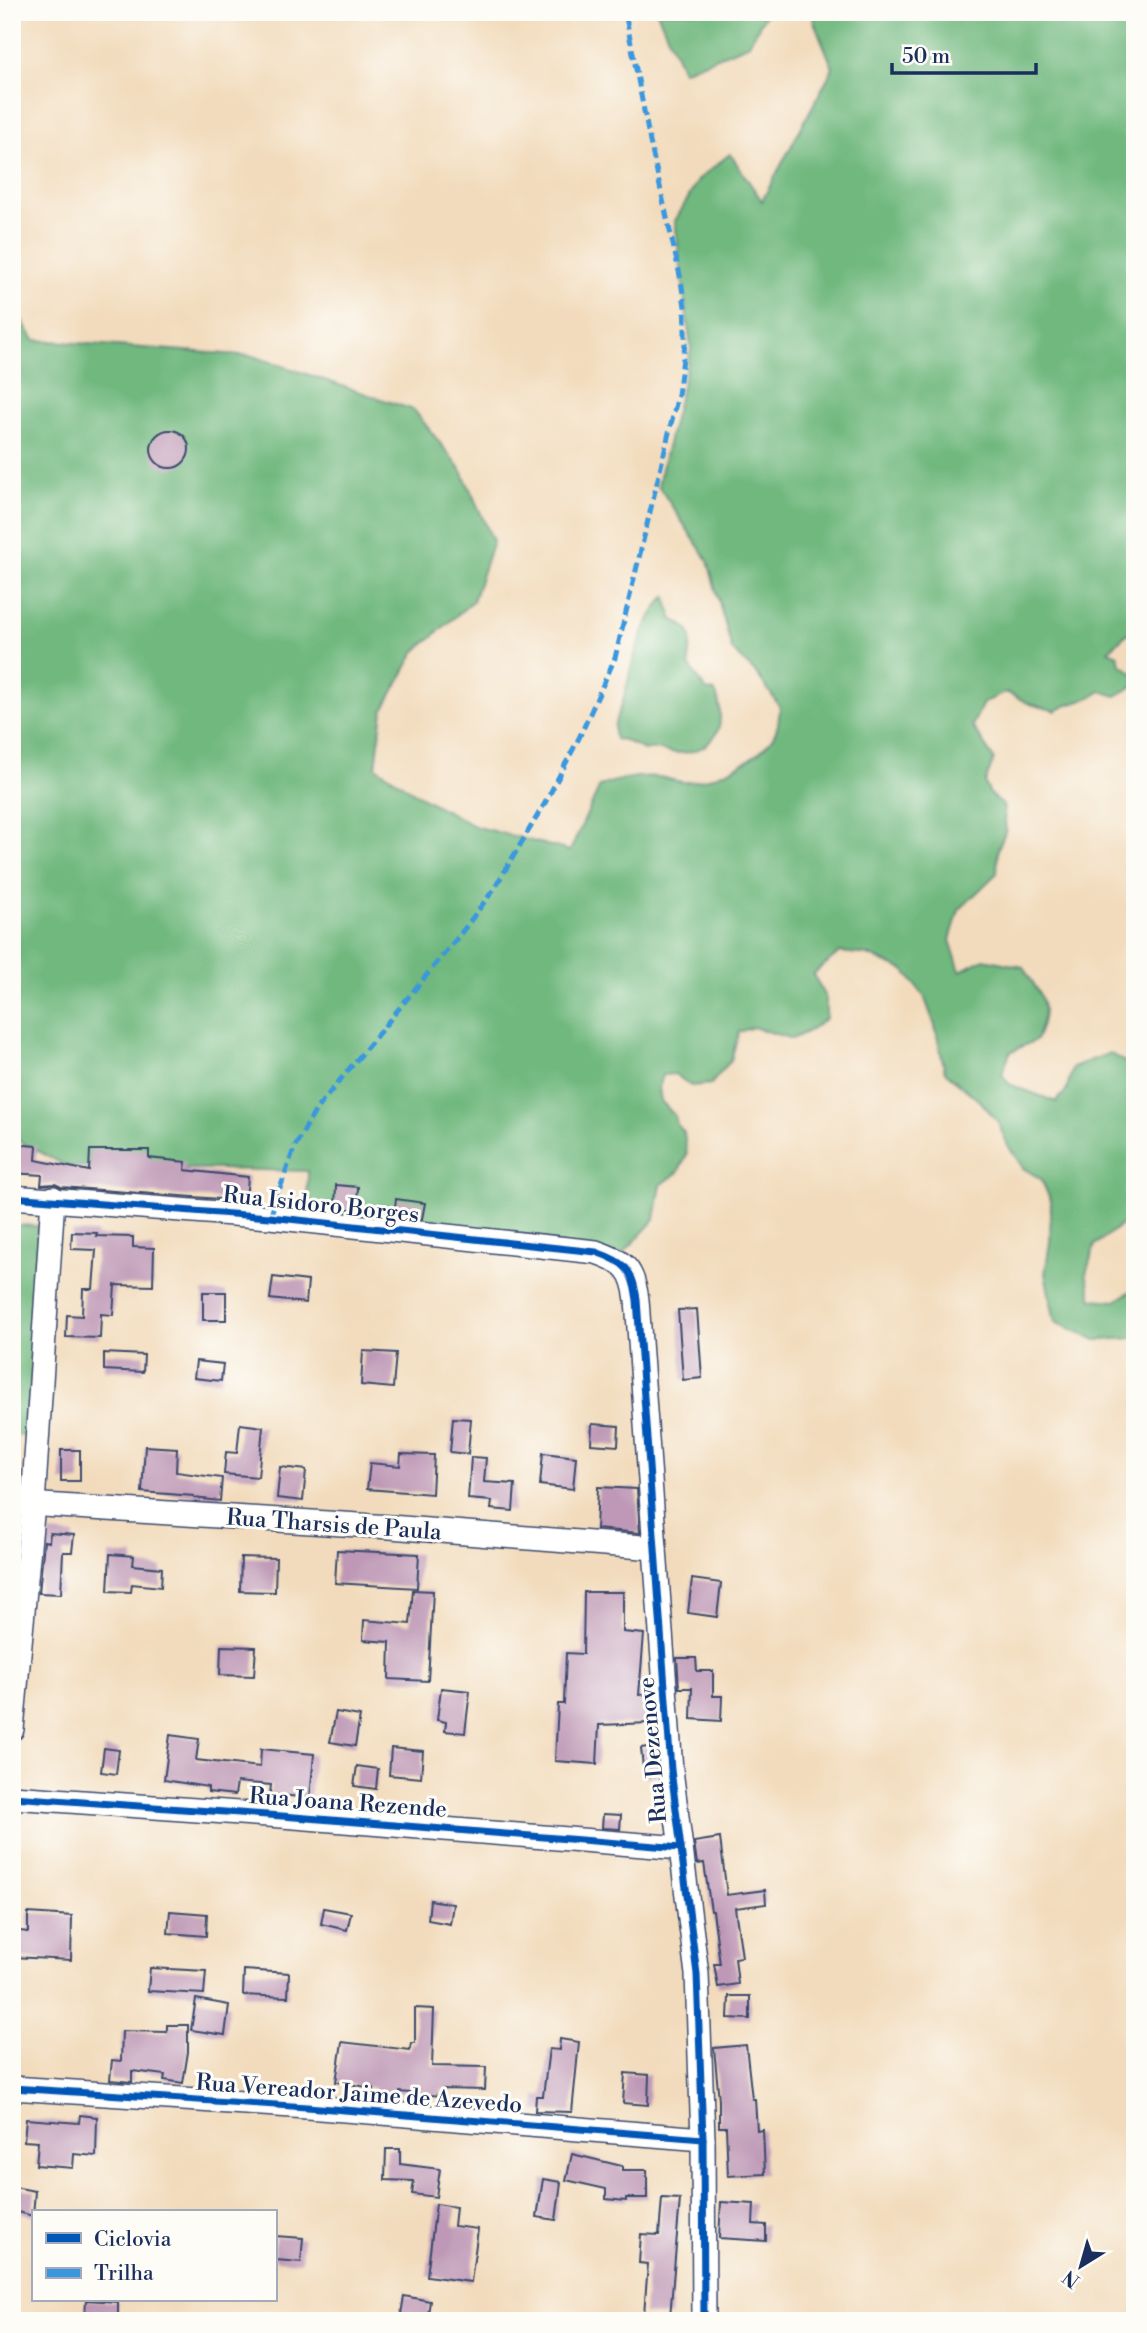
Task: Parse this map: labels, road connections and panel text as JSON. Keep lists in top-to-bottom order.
{
  "streets": {
    "street": [
      "Rua Isidoro Borges",
      "Rua Tharsis de Paula",
      "Rua Dezenove",
      "Rua Joana Rezende",
      "Rua Vereador Jaime de Azevedo"
    ]
  },
  "crossings": [
    ["Rua Isidoro Borges", "Rua Dezenove"],
    ["Rua Tharsis de Paula", "Rua Dezenove"],
    ["Rua Dezenove", "Rua Joana Rezende"],
    ["Rua Dezenove", "Rua Vereador Jaime de Azevedo"]
  ],
  "legend": ["Ciclovia", "Trilha"],
  "scale_bar": "50 m",
  "north": "bottom left"
}
